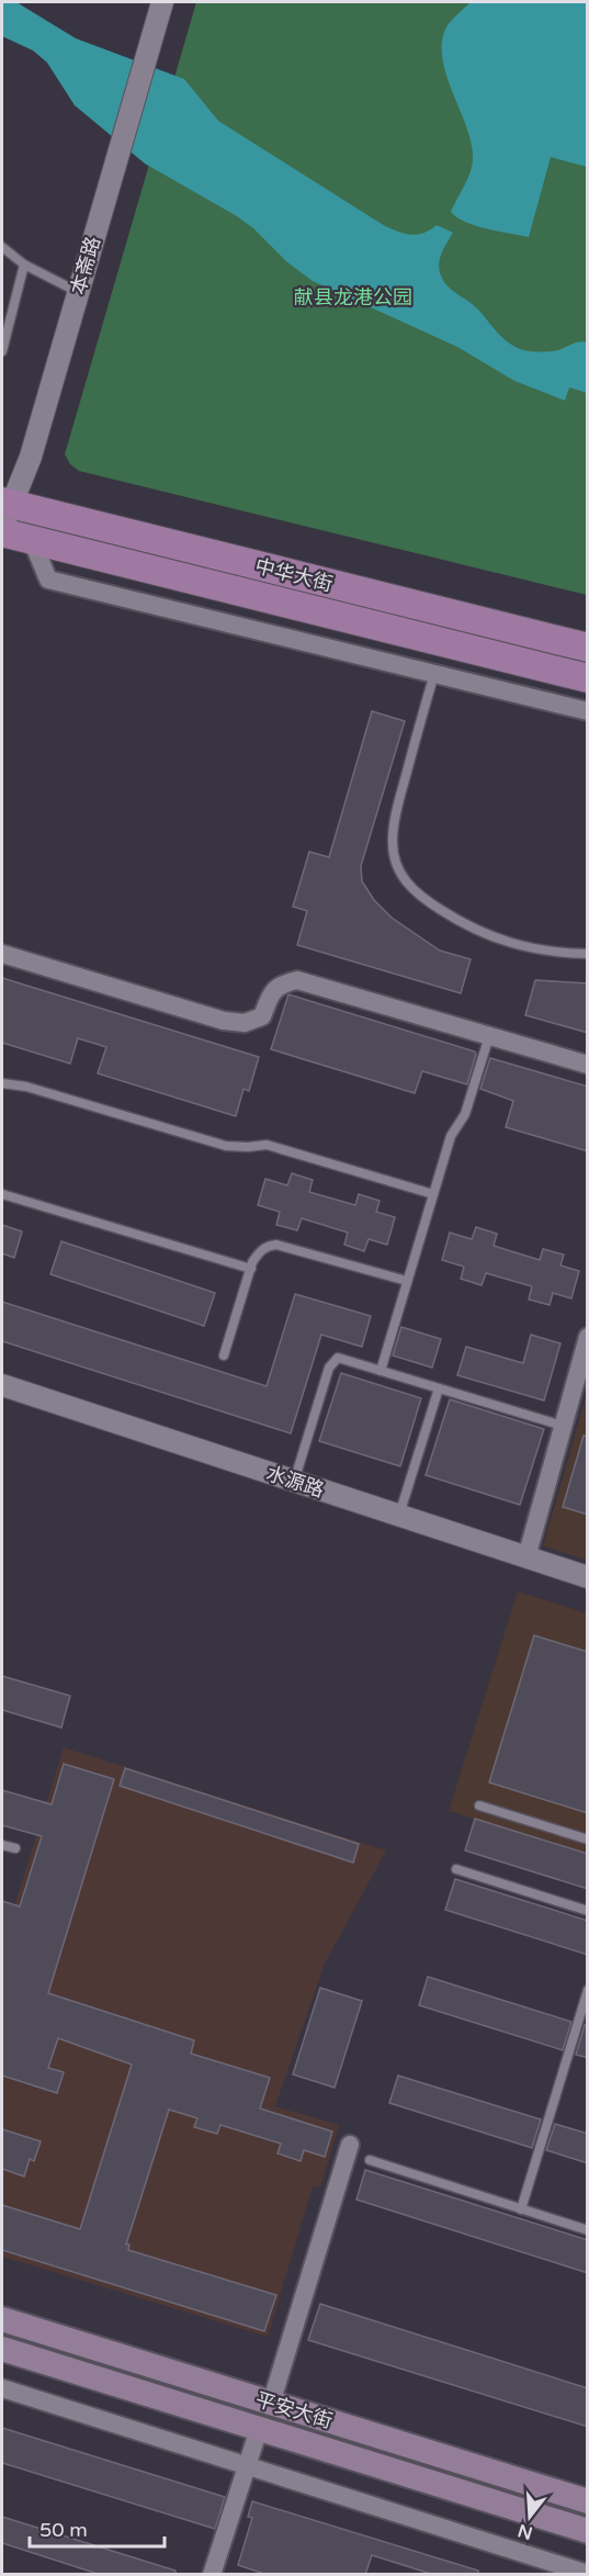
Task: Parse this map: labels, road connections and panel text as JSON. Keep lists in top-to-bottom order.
{
  "streets": {
    "main road": ["中华大街", "平安大街"],
    "street": ["本斋路", "水源路"]
  },
  "crossings": [
    ["本斋路", "中华大街"]
  ],
  "parks": ["献县龙港公园"],
  "scale_bar": "50 m",
  "north": "bottom"
}
